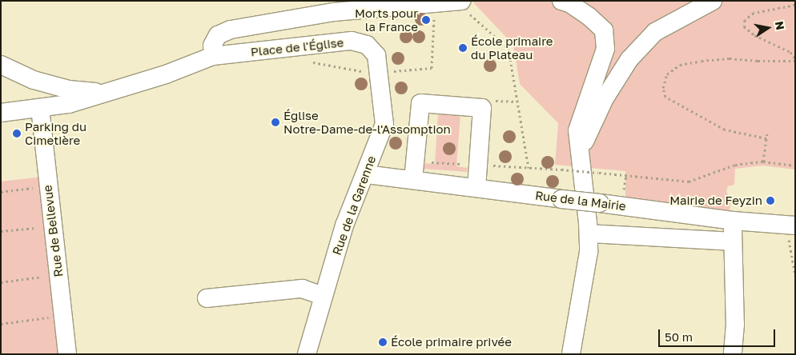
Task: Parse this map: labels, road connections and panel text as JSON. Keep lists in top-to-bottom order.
{
  "streets": {
    "street": [
      "Place de l'Église",
      "Rue de la Mairie",
      "Rue de la Garenne",
      "Rue de Bellevue"
    ]
  },
  "crossings": [
    ["Place de l'Église", "Rue de la Garenne"],
    ["Rue de la Mairie", "Rue de la Garenne"]
  ],
  "places": [
    "Morts pour la France",
    "École primaire du Plateau",
    "Église Notre-Dame-de-l'Assomption",
    "Parking du Cimetière",
    "Mairie de Feyzin",
    "École primaire privée"
  ],
  "scale_bar": "50 m",
  "north": "right"
}
